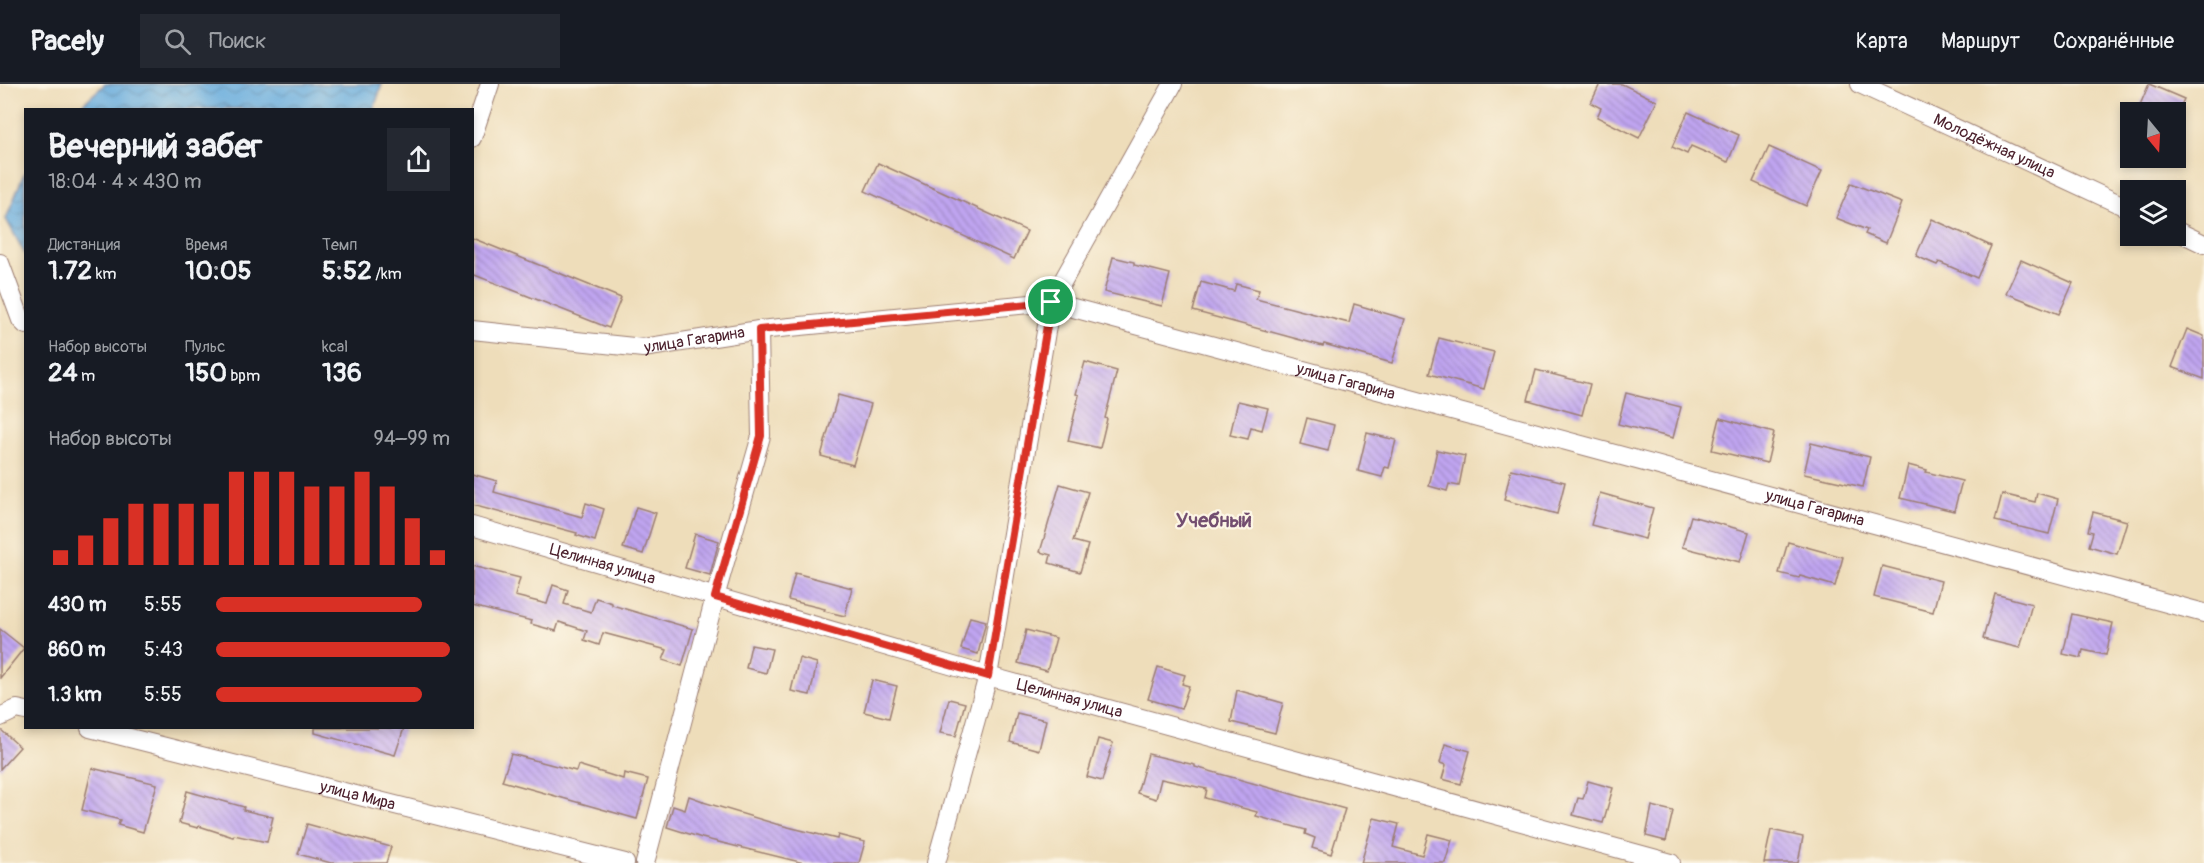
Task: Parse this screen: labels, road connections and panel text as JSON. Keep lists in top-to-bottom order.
{
  "streets": {
    "street": [
      "Молодёжная улица",
      "улица Гагарина",
      "Целинная улица",
      "улица Мира"
    ]
  },
  "districts": ["Учебный"],
  "north": "bottom",
  "page": {
    "header": "Pacely",
    "search": "Поиск",
    "nav": ["Карта", "Маршрут", "Сохранённые"],
    "heading": ["Вечерний забег", "18:04 · 4 × 430 m"],
    "stats": [
      ["Дистанция", "1.72 km"],
      ["Время", "10:05"],
      ["Темп", "5:52 /km"],
      ["Набор высоты", "24 m"],
      ["Пульс", "150 bpm"],
      ["kcal", "136"]
    ],
    "chart": ["Набор высоты", "94–99 m"],
    "list": [
      {
        "name": "430 m",
        "note": "5:55"
      },
      {
        "name": "860 m",
        "note": "5:43"
      },
      {
        "name": "1.3 km",
        "note": "5:55"
      }
    ]
  }
}
